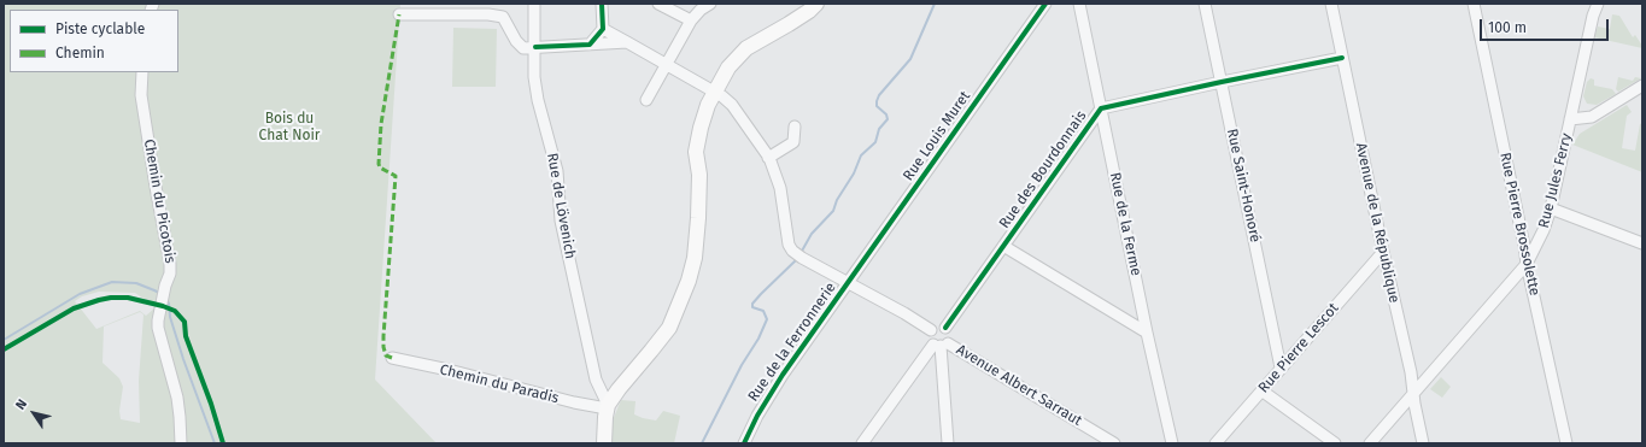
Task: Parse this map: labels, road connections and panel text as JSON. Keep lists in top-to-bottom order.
{
  "streets": {
    "street": [
      "Rue Louis Muret",
      "Rue des Bourdonnais",
      "Rue Jules Ferry",
      "Rue Saint-Honoré",
      "Chemin du Picotois",
      "Rue de Lövenich",
      "Avenue de la République",
      "Rue de la Ferme",
      "Rue Pierre Brossolette",
      "Rue de la Ferronnerie",
      "Rue Pierre Lescot",
      "Chemin du Paradis",
      "Avenue Albert Sarraut"
    ]
  },
  "crossings": [
    ["Rue Louis Muret", "Rue de la Ferronnerie"],
    ["Rue des Bourdonnais", "Rue Saint-Honoré"],
    ["Rue des Bourdonnais", "Avenue de la République"],
    ["Rue des Bourdonnais", "Rue de la Ferme"],
    ["Rue des Bourdonnais", "Avenue Albert Sarraut"],
    ["Rue Jules Ferry", "Avenue de la République"],
    ["Rue Jules Ferry", "Rue Pierre Brossolette"],
    ["Rue Saint-Honoré", "Rue Pierre Lescot"],
    ["Rue de Lövenich", "Chemin du Paradis"],
    ["Avenue de la République", "Rue Pierre Lescot"]
  ],
  "parks": ["Bois du Chat Noir"],
  "legend": ["Piste cyclable", "Chemin"],
  "scale_bar": "100 m",
  "north": "top left"
}
